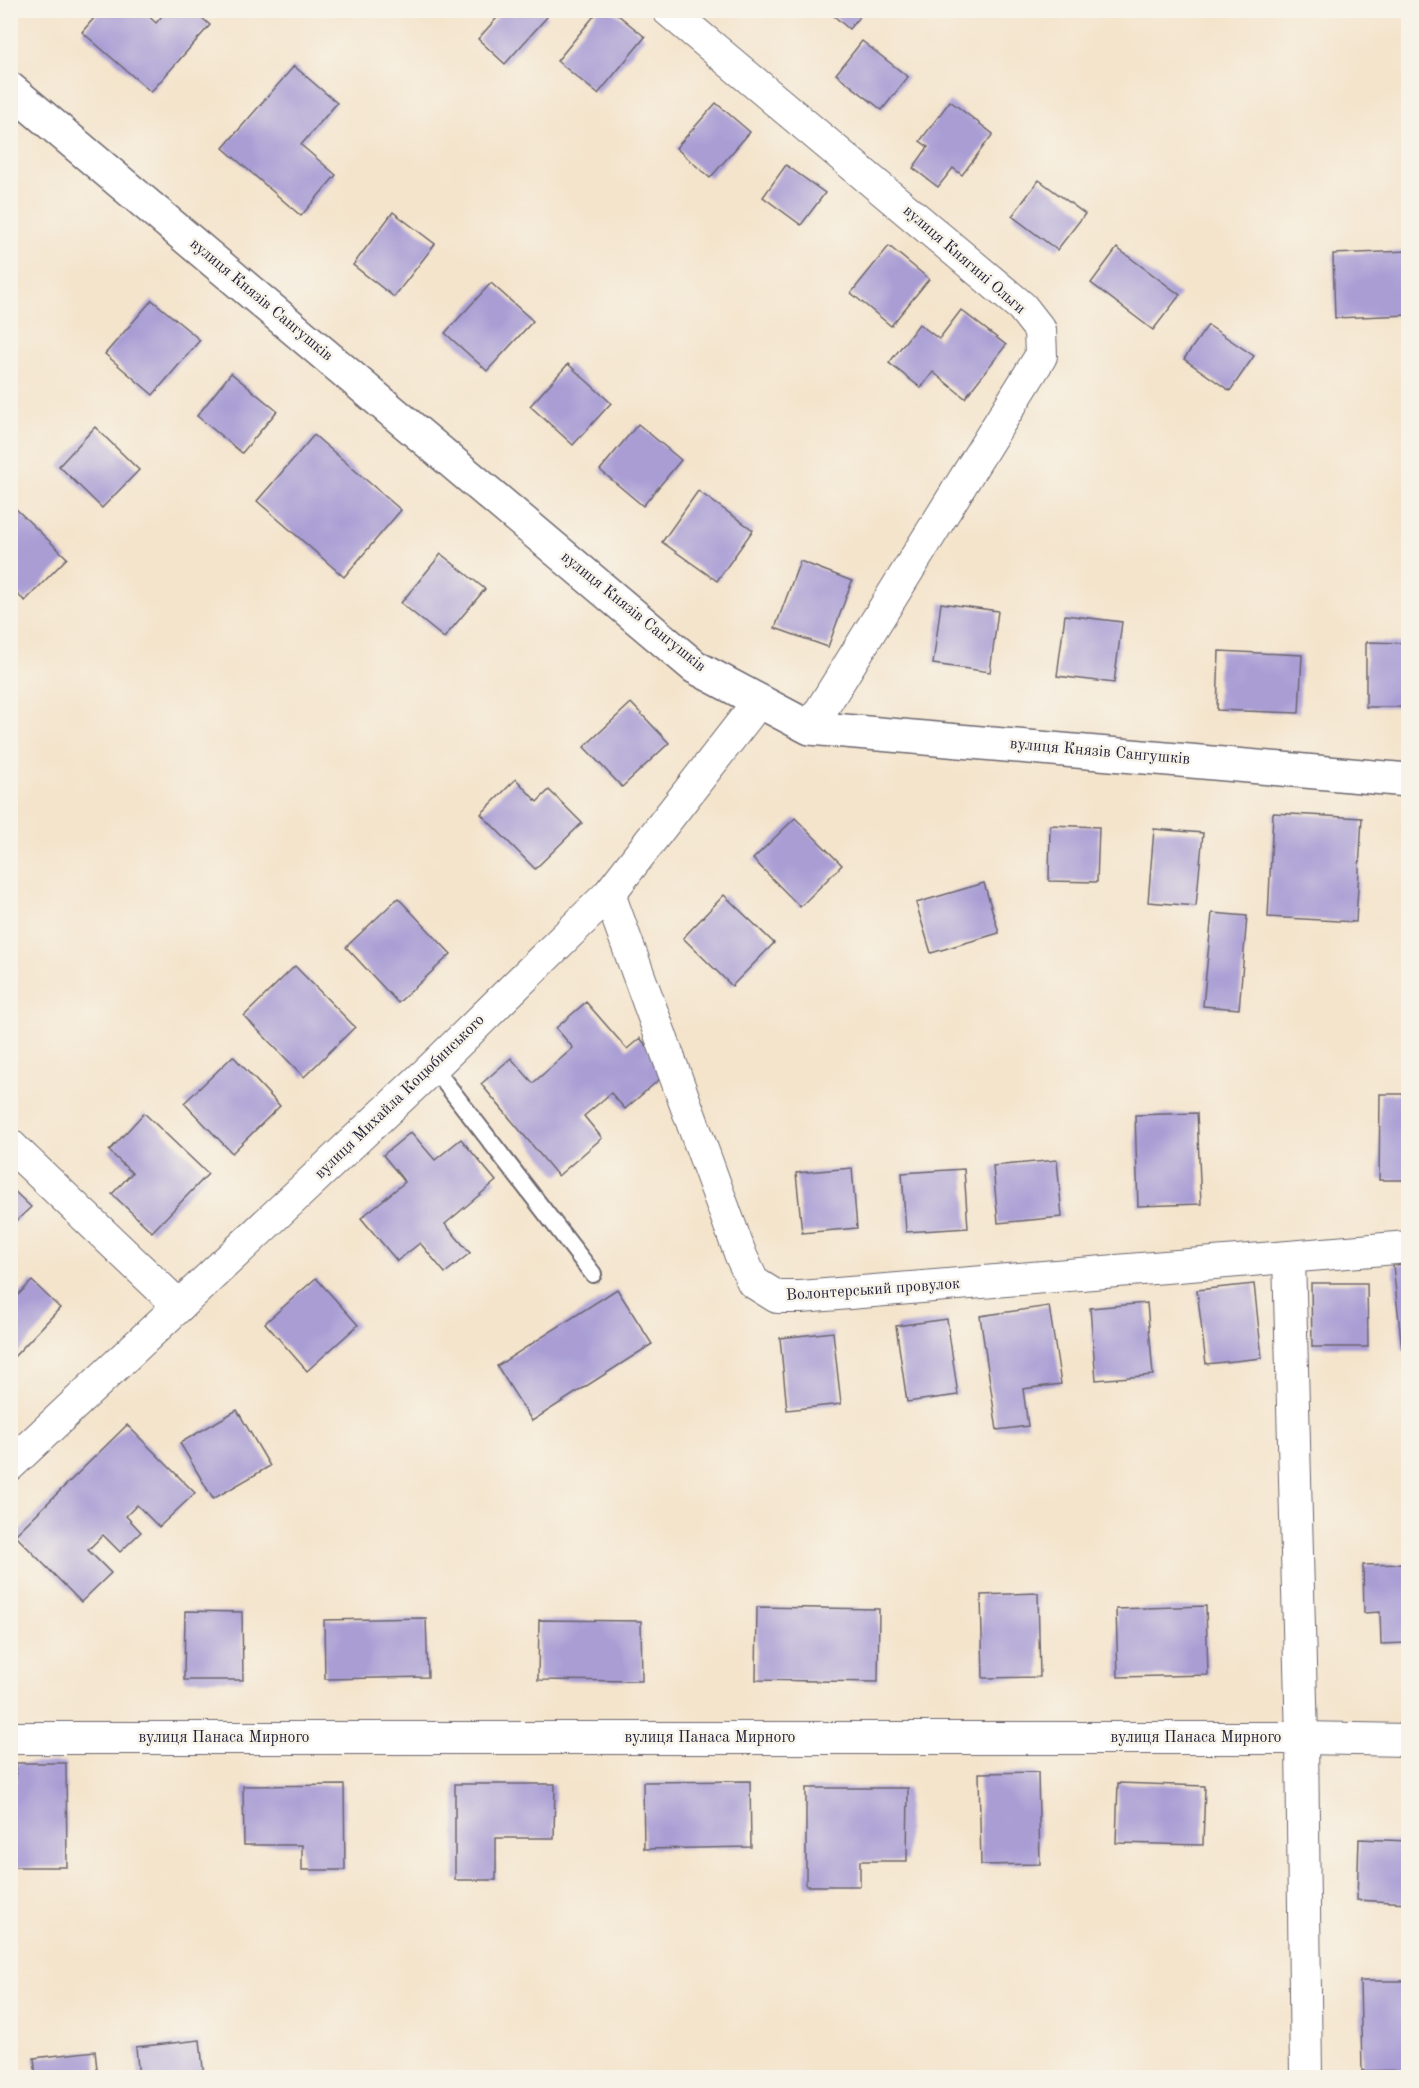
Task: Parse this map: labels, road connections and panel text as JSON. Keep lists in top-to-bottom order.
{
  "streets": {
    "main road": ["вулиця Князів Сангушків"],
    "street": [
      "вулиця Княгині Ольги",
      "вулиця Михайла Коцюбинського",
      "Волонтерський провулок",
      "вулиця Панаса Мирного"
    ]
  },
  "crossings": [
    ["вулиця Княгині Ольги", "вулиця Князів Сангушків"],
    ["вулиця Князів Сангушків", "вулиця Михайла Коцюбинського"],
    ["вулиця Михайла Коцюбинського", "Волонтерський провулок"]
  ]
}
